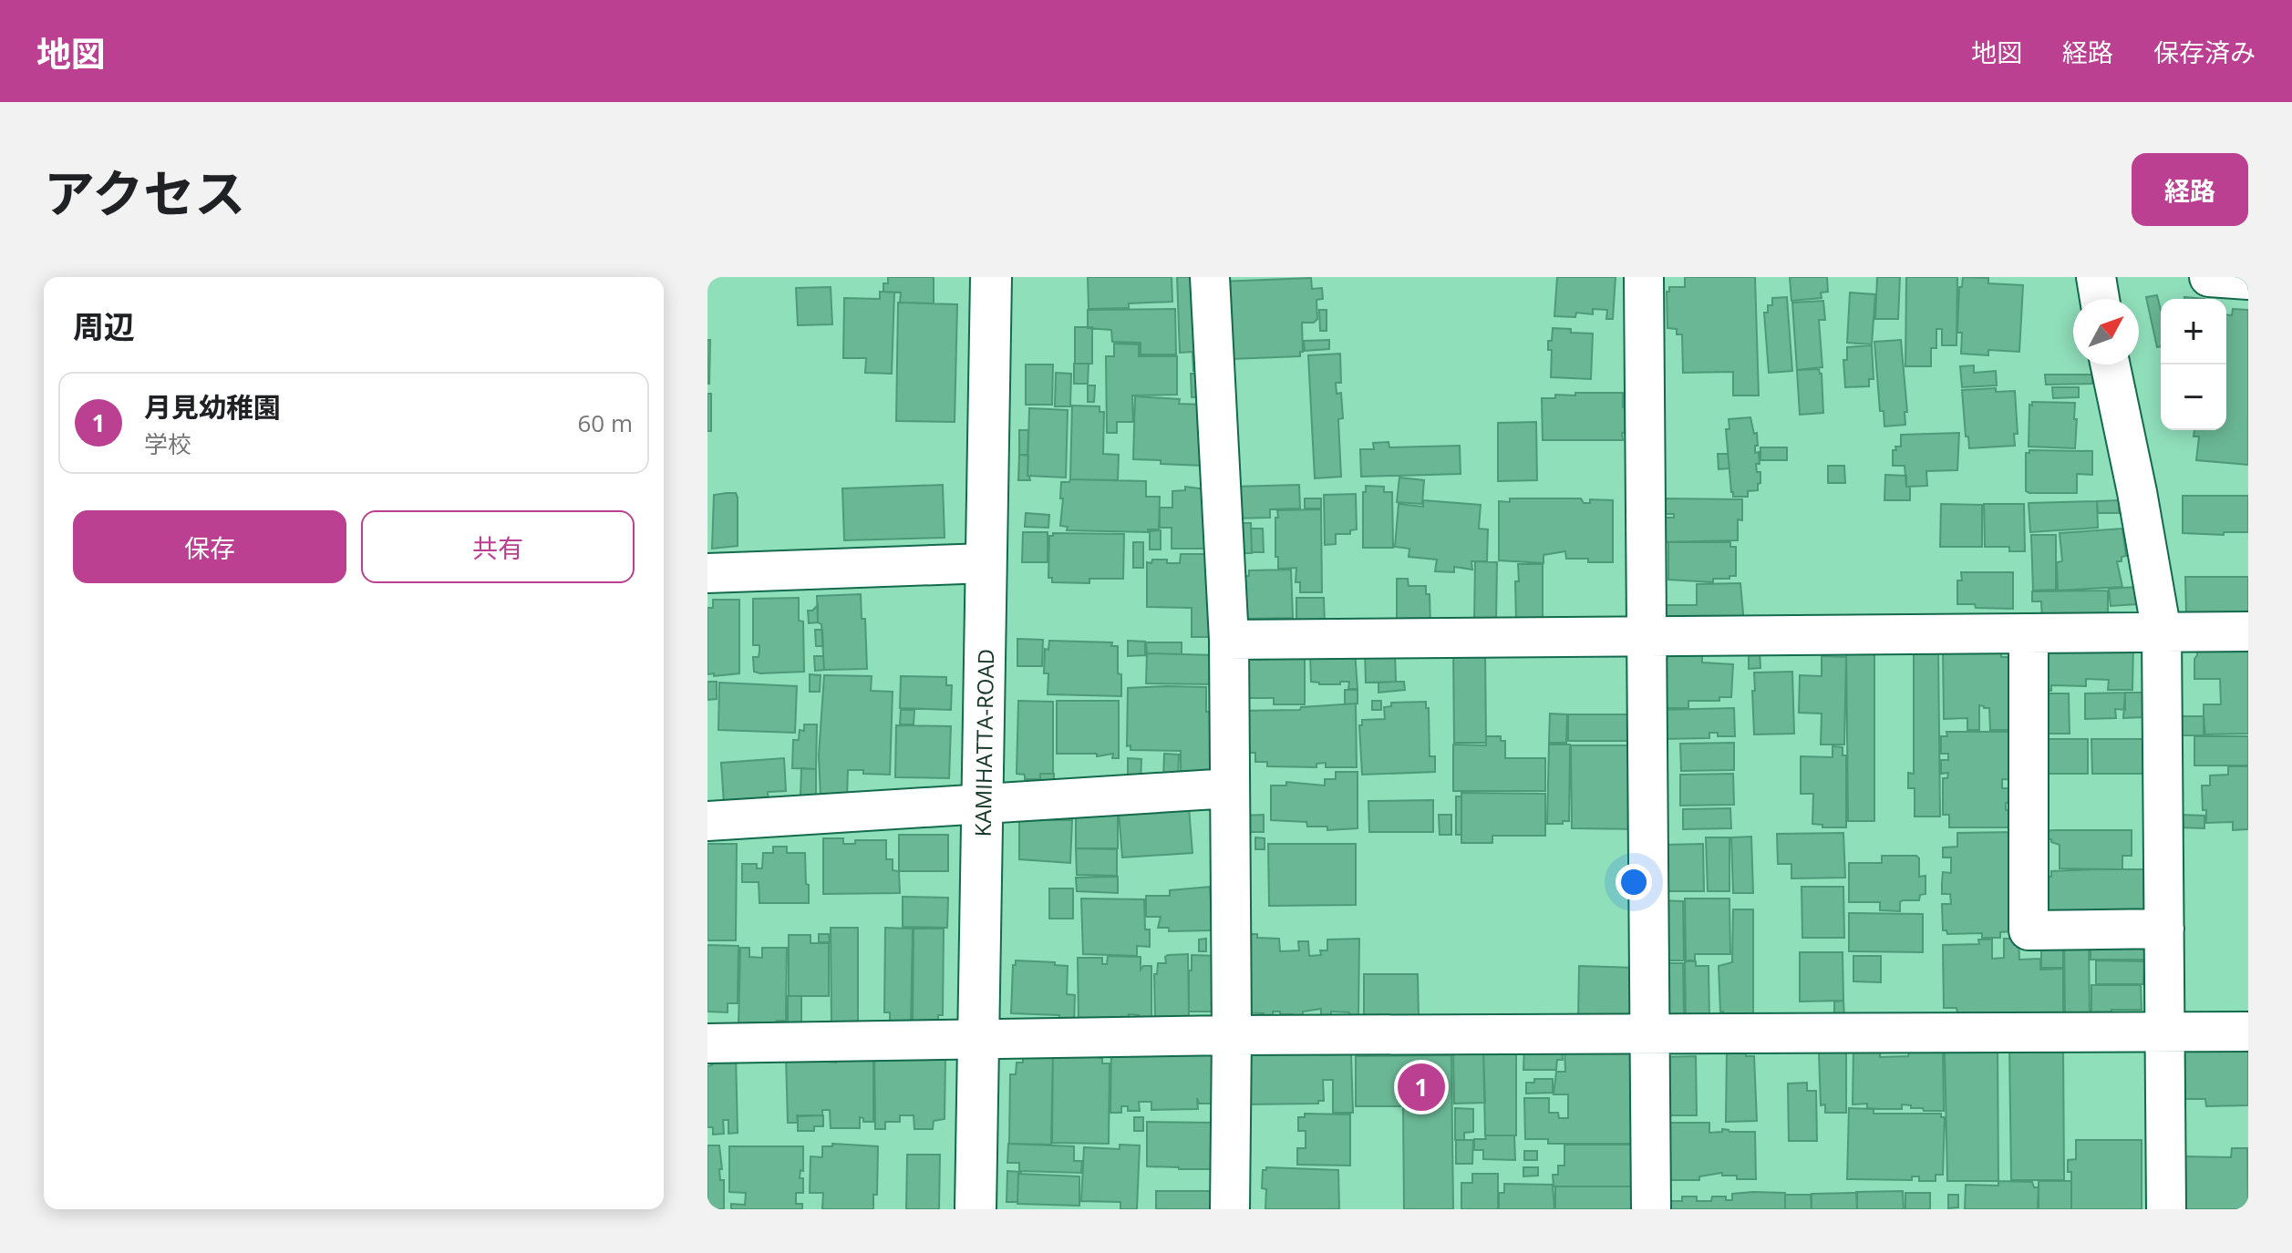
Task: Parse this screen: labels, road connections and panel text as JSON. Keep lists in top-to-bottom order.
{
  "streets": {
    "street": ["KAMIHATTA-ROAD"]
  },
  "north": "top right",
  "page": {
    "header": "地図",
    "nav": ["地図", "経路", "保存済み"],
    "title": "アクセス",
    "buttons": [
      "経路",
      ["保存", "共有"]
    ],
    "heading": "周辺",
    "map_buttons": ["+", "−"],
    "list": [
      {
        "mark": "1",
        "name": "月見幼稚園",
        "note": "学校",
        "value": "60 m"
      }
    ],
    "pins": "1"
  }
}
